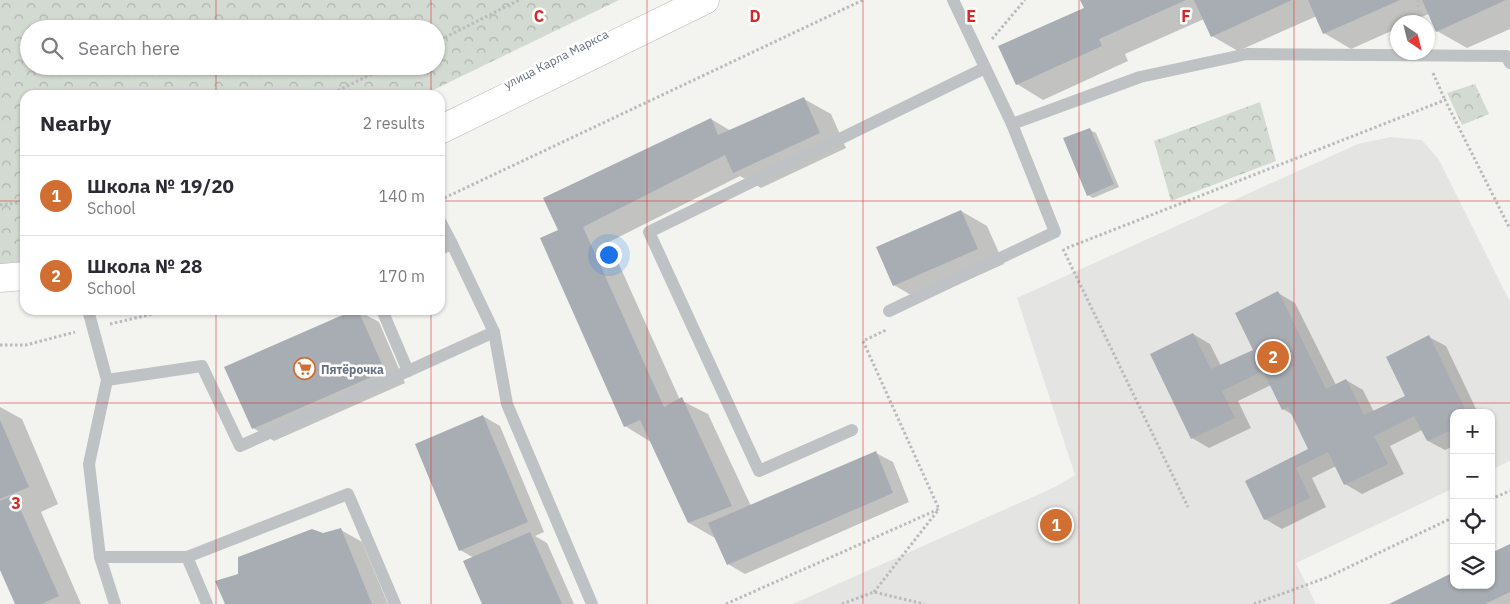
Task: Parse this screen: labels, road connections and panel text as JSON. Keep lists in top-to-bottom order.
{
  "streets": {
    "street": ["улица Карла Маркса"]
  },
  "places": {
    "supermarket": ["Пятёрочка"]
  },
  "north": "bottom right",
  "page": {
    "search": "Search here",
    "heading": ["Nearby", "2 results"],
    "list": [
      {
        "mark": "1",
        "name": "Школа № 19/20",
        "note": "School",
        "value": "140 m"
      },
      {
        "mark": "2",
        "name": "Школа № 28",
        "note": "School",
        "value": "170 m"
      }
    ],
    "pins": ["2", "1"],
    "map_buttons": ["+", "−"]
  },
  "grid": {
    "columns": [
      "C",
      "D",
      "E",
      "F"
    ],
    "rows": ["3"]
  }
}
